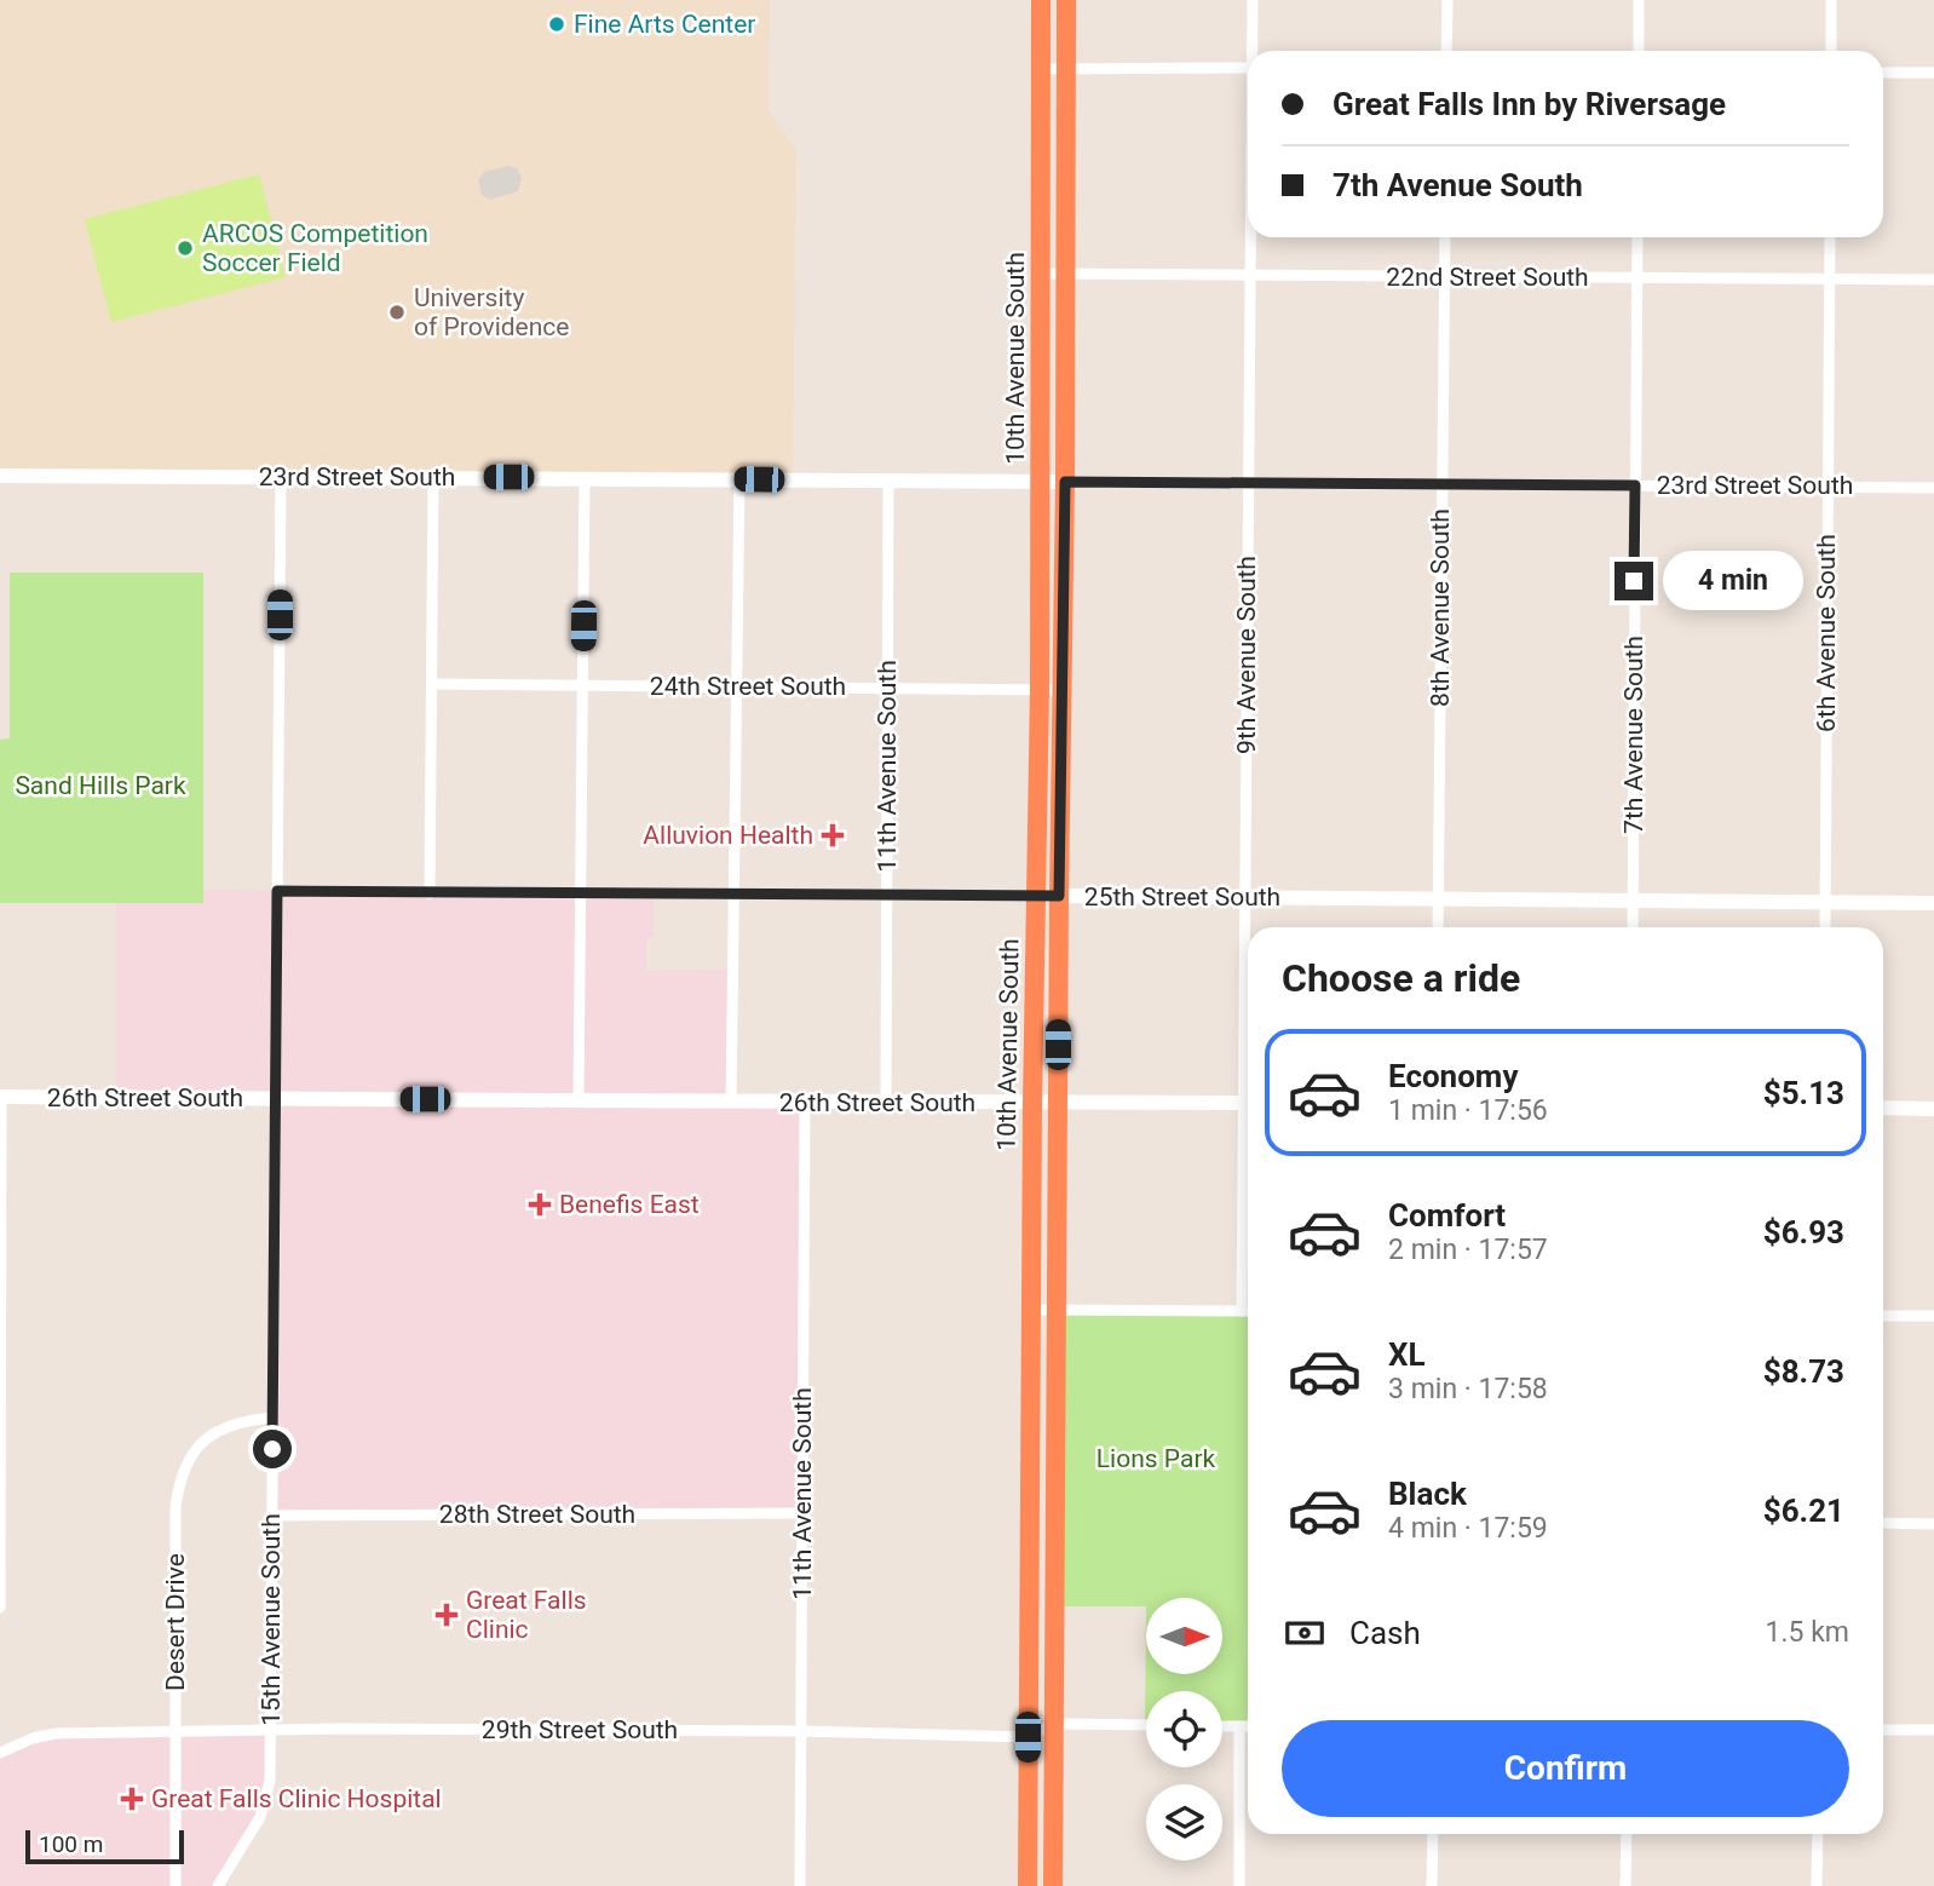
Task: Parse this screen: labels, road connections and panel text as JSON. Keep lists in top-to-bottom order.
{
  "streets": {
    "highway": ["10th Avenue South"],
    "street": [
      "22nd Street South",
      "23rd Street South",
      "8th Avenue South",
      "6th Avenue South",
      "9th Avenue South",
      "24th Street South",
      "7th Avenue South",
      "11th Avenue South",
      "25th Street South",
      "26th Street South",
      "28th Street South",
      "15th Avenue South",
      "Desert Drive",
      "29th Street South"
    ]
  },
  "crossings": [
    ["22nd Street South", "10th Avenue South"],
    ["22nd Street South", "8th Avenue South"],
    ["22nd Street South", "6th Avenue South"],
    ["22nd Street South", "9th Avenue South"],
    ["22nd Street South", "7th Avenue South"],
    ["10th Avenue South", "23rd Street South"],
    ["10th Avenue South", "24th Street South"],
    ["10th Avenue South", "25th Street South"],
    ["10th Avenue South", "26th Street South"],
    ["10th Avenue South", "29th Street South"],
    ["23rd Street South", "8th Avenue South"],
    ["23rd Street South", "6th Avenue South"],
    ["23rd Street South", "9th Avenue South"],
    ["23rd Street South", "7th Avenue South"],
    ["23rd Street South", "11th Avenue South"],
    ["23rd Street South", "15th Avenue South"],
    ["8th Avenue South", "25th Street South"],
    ["6th Avenue South", "25th Street South"],
    ["9th Avenue South", "25th Street South"],
    ["24th Street South", "11th Avenue South"],
    ["7th Avenue South", "25th Street South"],
    ["11th Avenue South", "25th Street South"],
    ["11th Avenue South", "26th Street South"],
    ["11th Avenue South", "28th Street South"],
    ["11th Avenue South", "29th Street South"],
    ["25th Street South", "15th Avenue South"],
    ["26th Street South", "15th Avenue South"],
    ["28th Street South", "15th Avenue South"],
    ["15th Avenue South", "Desert Drive"],
    ["15th Avenue South", "29th Street South"],
    ["Desert Drive", "29th Street South"]
  ],
  "parks": ["Sand Hills Park", "Lions Park"],
  "places": {
    "other": ["Fine Arts Center", "ARCOS Competition Soccer Field", "University of Providence"],
    "health": [
      "Alluvion Health",
      "Benefis East",
      "Great Falls Clinic",
      "Great Falls Clinic Hospital"
    ]
  },
  "scale_bar": "100 m",
  "north": "right",
  "page": {
    "banner": ["Great Falls Inn by Riversage", "7th Avenue South"],
    "bubble": "4 min",
    "heading": "Choose a ride",
    "list": [
      {
        "name": "Economy",
        "note": "1 min · 17:56",
        "value": "$5.13"
      },
      {
        "name": "Comfort",
        "note": "2 min · 17:57",
        "value": "$6.93"
      },
      {
        "name": "XL",
        "note": "3 min · 17:58",
        "value": "$8.73"
      },
      {
        "name": "Black",
        "note": "4 min · 17:59",
        "value": "$6.21"
      }
    ],
    "pay": ["Cash", "1.5 km"],
    "buttons": "Confirm",
    "scale": "100 m"
  }
}
